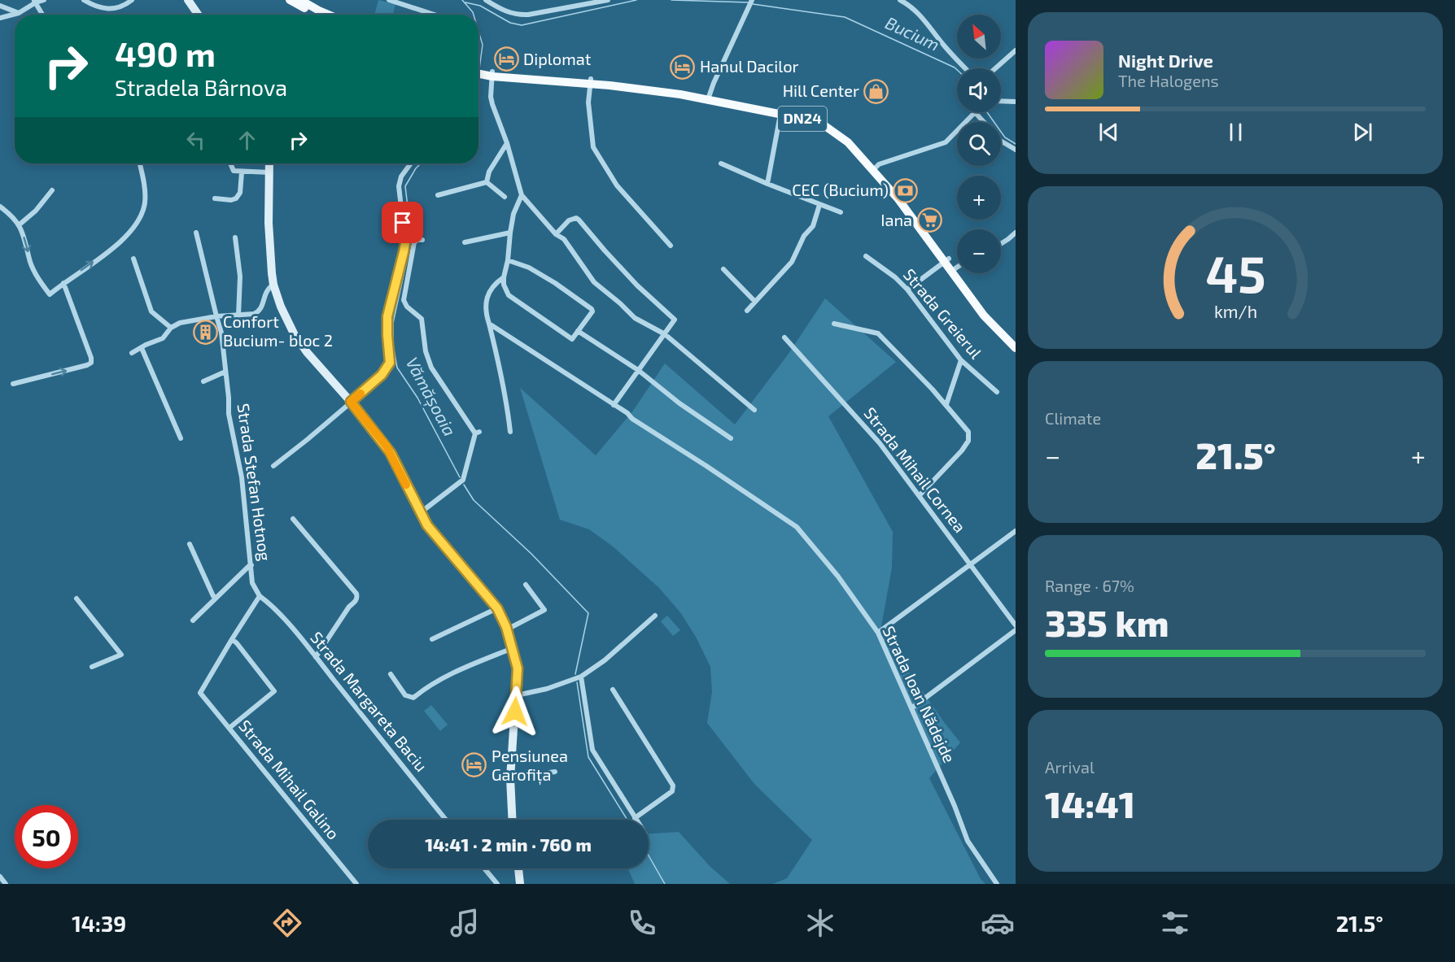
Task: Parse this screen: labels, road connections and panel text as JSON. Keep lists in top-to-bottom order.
{
  "streets": {
    "main road": ["DN24"],
    "street": [
      "Strada Greierul",
      "Strada Mihail Cornea",
      "Strada Stefan Hotnog",
      "Strada Ioan Nădejde",
      "Strada Margareta Baciu",
      "Strada Mihail Galino"
    ]
  },
  "crossings": [
    ["Strada Stefan Hotnog", "Strada Margareta Baciu"]
  ],
  "water": ["Bucium", "Vămășoaia"],
  "places": {
    "hotel": ["Diplomat", "Hanul Dacilor", "Pensiunea Garofița"],
    "shop": ["Hill Center"],
    "bank": ["CEC (Bucium)"],
    "supermarket": ["Iana"],
    "building": ["Confort Bucium- bloc 2"]
  },
  "north": "top left",
  "page": {
    "map_buttons": ["+", "−"],
    "turn": ["490 m", "Stradela Bârnova"],
    "song": ["Night Drive", "The Halogens"],
    "tile": [
      "Climate",
      ["Range · 67%", "335 km"],
      ["Arrival", "14:41"]
    ],
    "heat": ["−", "21.5°", "+"],
    "limit": "50",
    "trip": "14:41 · 2 min · 760 m",
    "tabs": ["14:39", "21.5°"],
    "gauge": ["45", "km/h"]
  }
}
